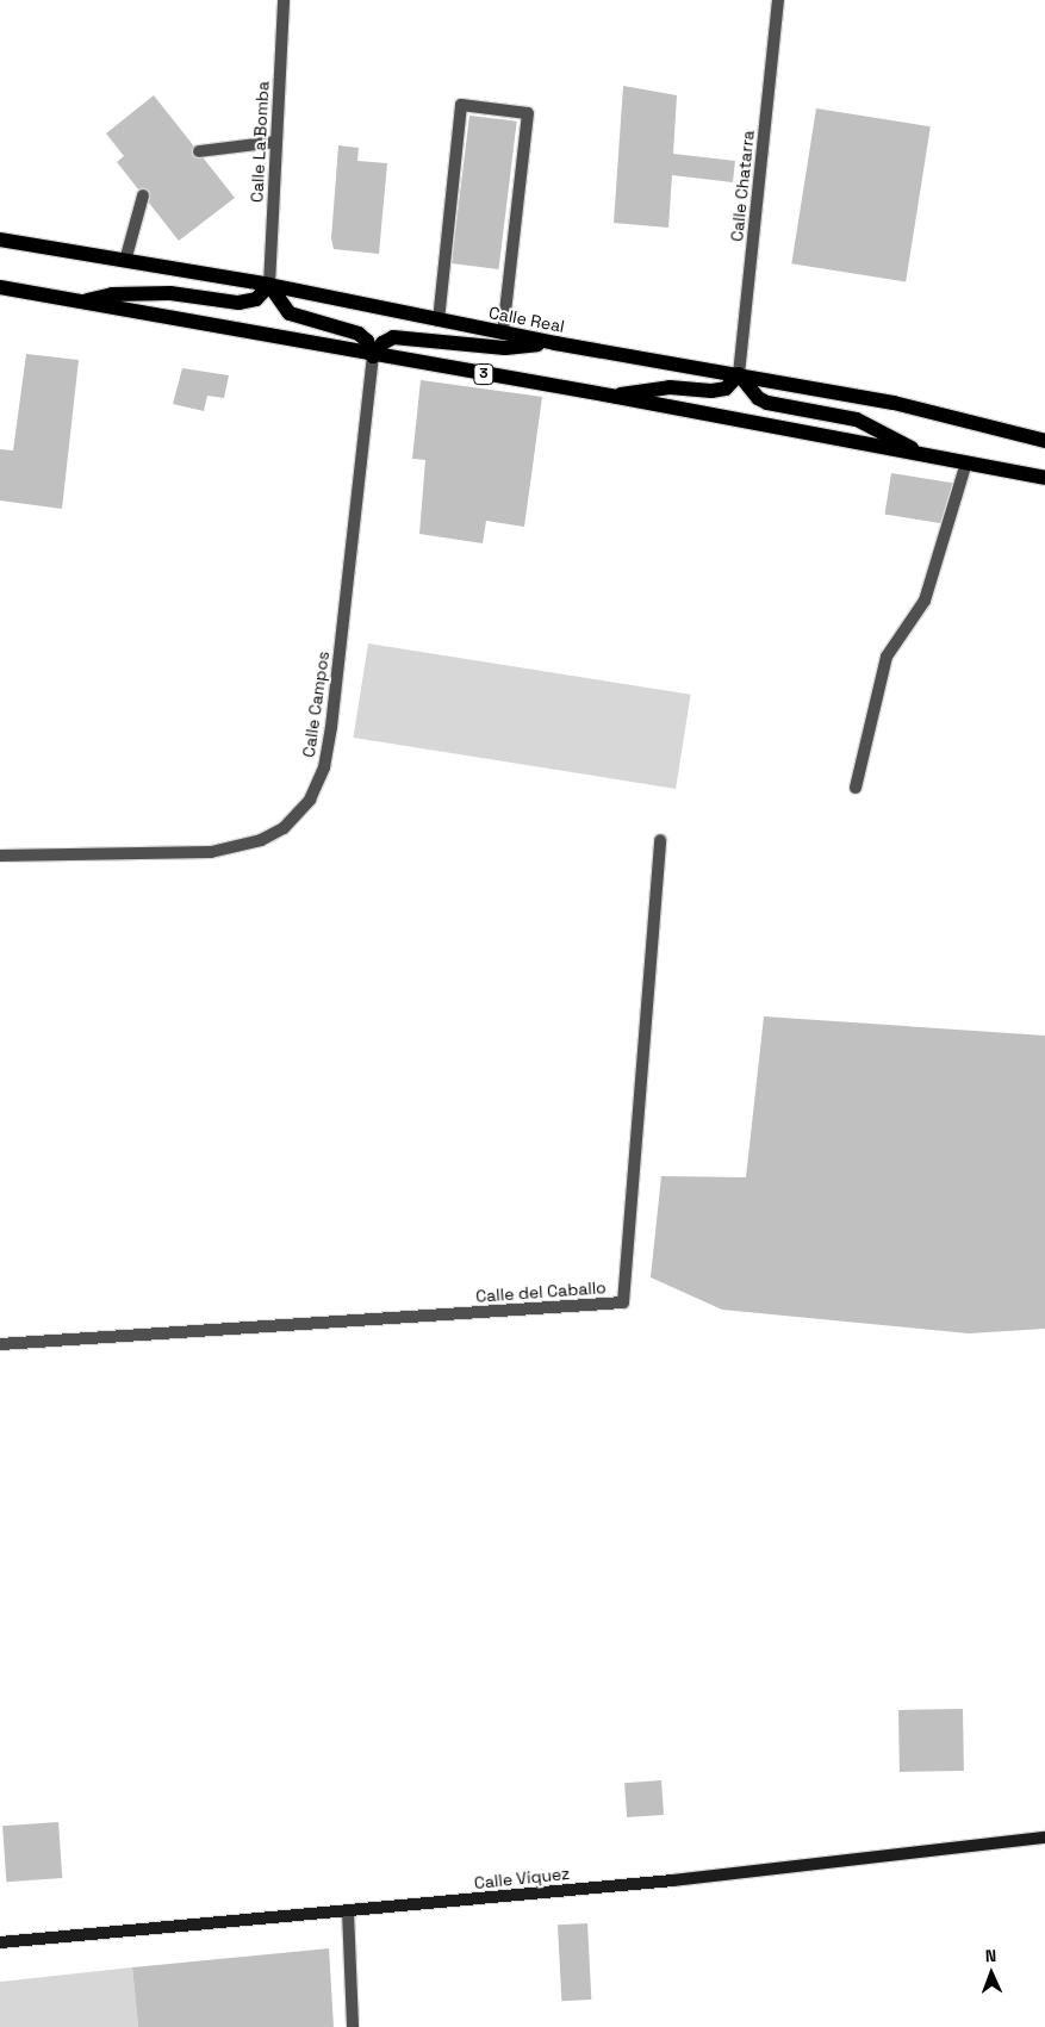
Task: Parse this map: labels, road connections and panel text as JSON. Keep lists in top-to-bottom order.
{
  "streets": {
    "main road": ["Calle Real", "3", "Calle Víquez"],
    "street": [
      "Calle La Bomba",
      "Calle Chatarra",
      "Calle Campos",
      "Calle del Caballo"
    ]
  },
  "crossings": [
    ["Calle La Bomba", "Calle Real"],
    ["Calle Chatarra", "Calle Real"],
    ["3", "Calle Campos"]
  ],
  "north": "top"
}
